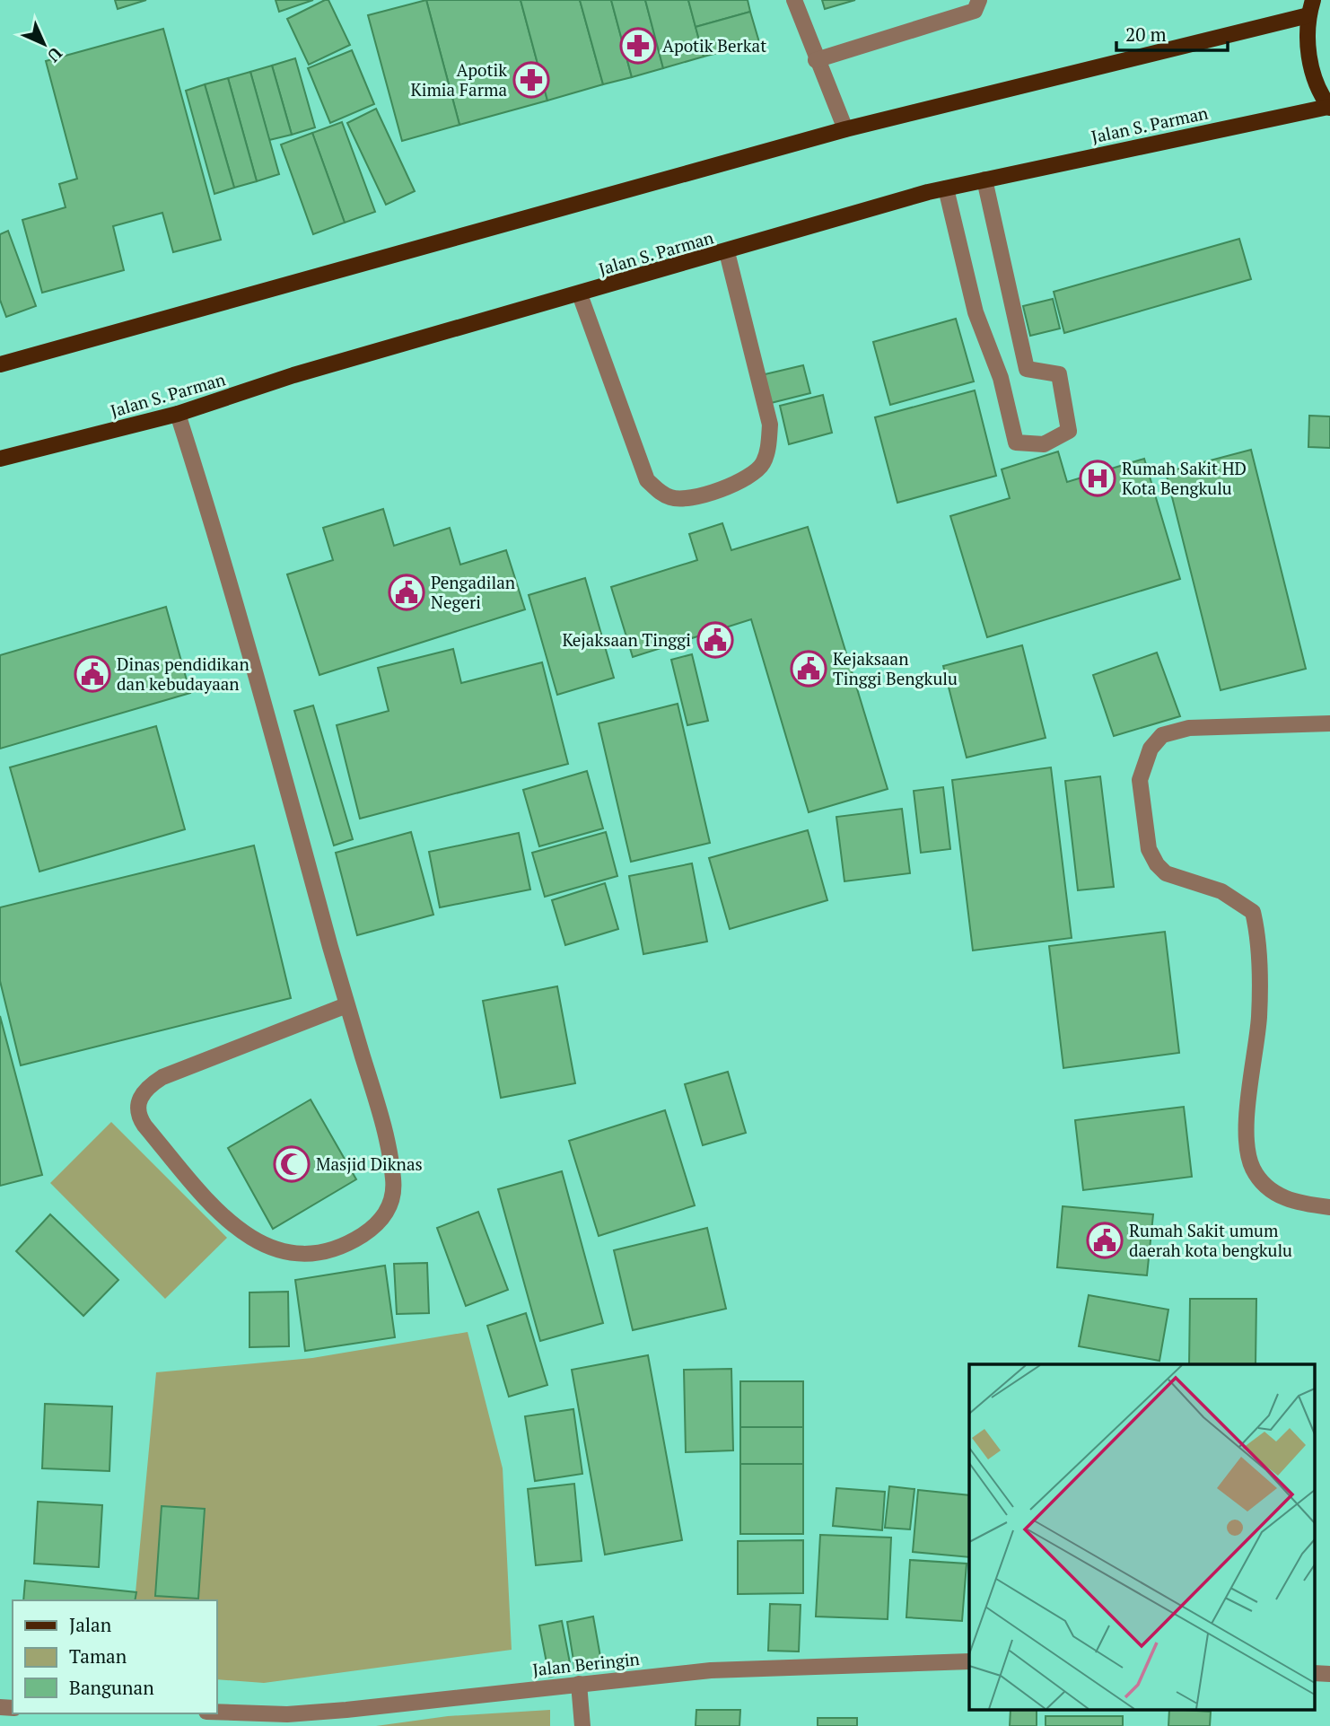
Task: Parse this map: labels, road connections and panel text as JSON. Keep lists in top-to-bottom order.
{
  "streets": {
    "main road": ["Jalan S. Parman"],
    "street": ["Jalan Beringin"]
  },
  "places": {
    "pharmacy": ["Apotik Berkat", "Apotik Kimia Farma"],
    "hospital": ["Rumah Sakit HD Kota Bengkulu"],
    "public building": [
      "Pengadilan Negeri",
      "Kejaksaan Tinggi",
      "Kejaksaan Tinggi Bengkulu",
      "Dinas pendidikan dan kebudayaan",
      "Rumah Sakit umum daerah kota bengkulu"
    ],
    "mosque": ["Masjid Diknas"]
  },
  "legend": ["Jalan", "Taman", "Bangunan"],
  "scale_bar": "20 m",
  "north": "bottom right"
}
